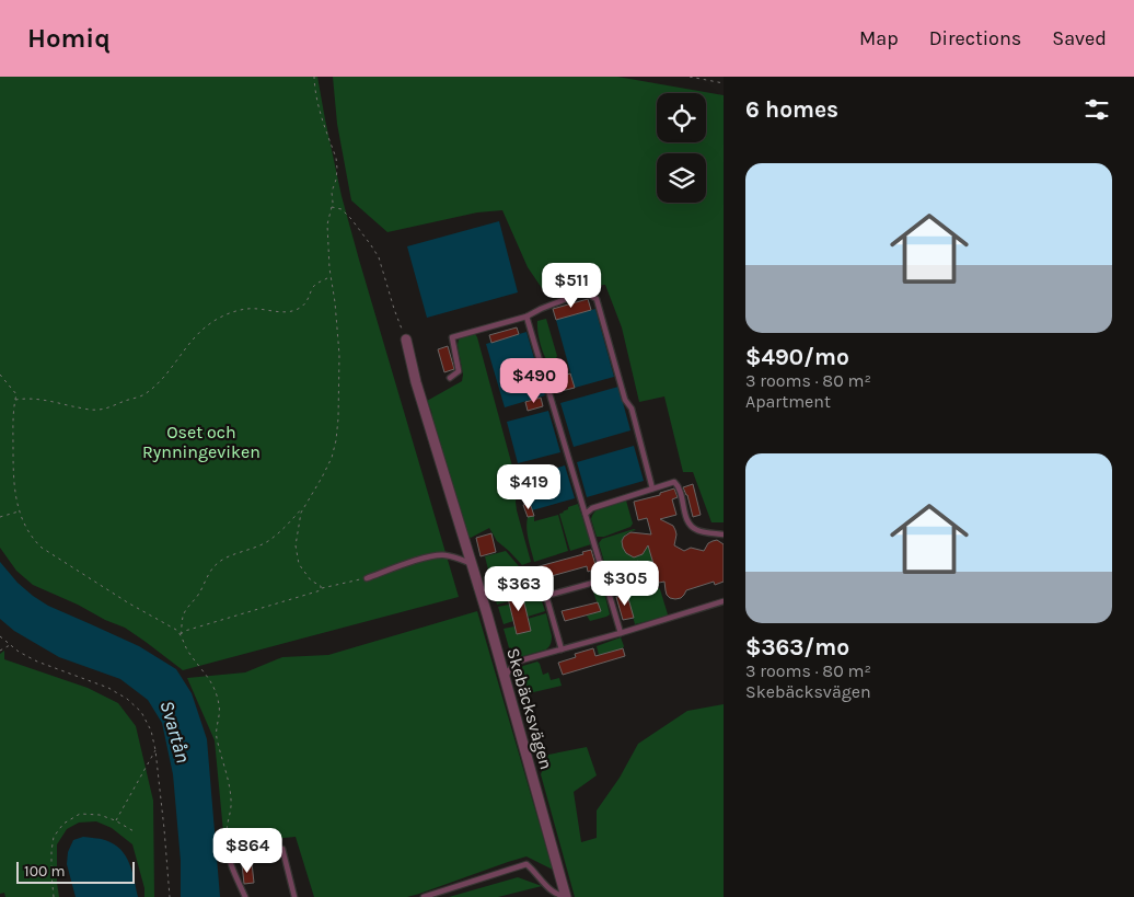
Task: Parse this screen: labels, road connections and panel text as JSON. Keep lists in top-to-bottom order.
{
  "streets": {
    "street": ["Skebäcksvägen"]
  },
  "water": ["Svartån"],
  "parks": ["Oset och Rynningeviken"],
  "scale_bar": "100 m",
  "page": {
    "header": "Homiq",
    "nav": ["Map", "Directions", "Saved"],
    "heading": "6 homes",
    "list": [
      {
        "name": "$490/mo",
        "note": "3 rooms · 80 m² · Apartment"
      },
      {
        "name": "$363/mo",
        "note": "3 rooms · 80 m² · Skebäcksvägen"
      }
    ],
    "price": [
      "$511",
      "$490",
      "$419",
      "$305",
      "$363",
      "$864"
    ],
    "scale": "100 m"
  }
}
